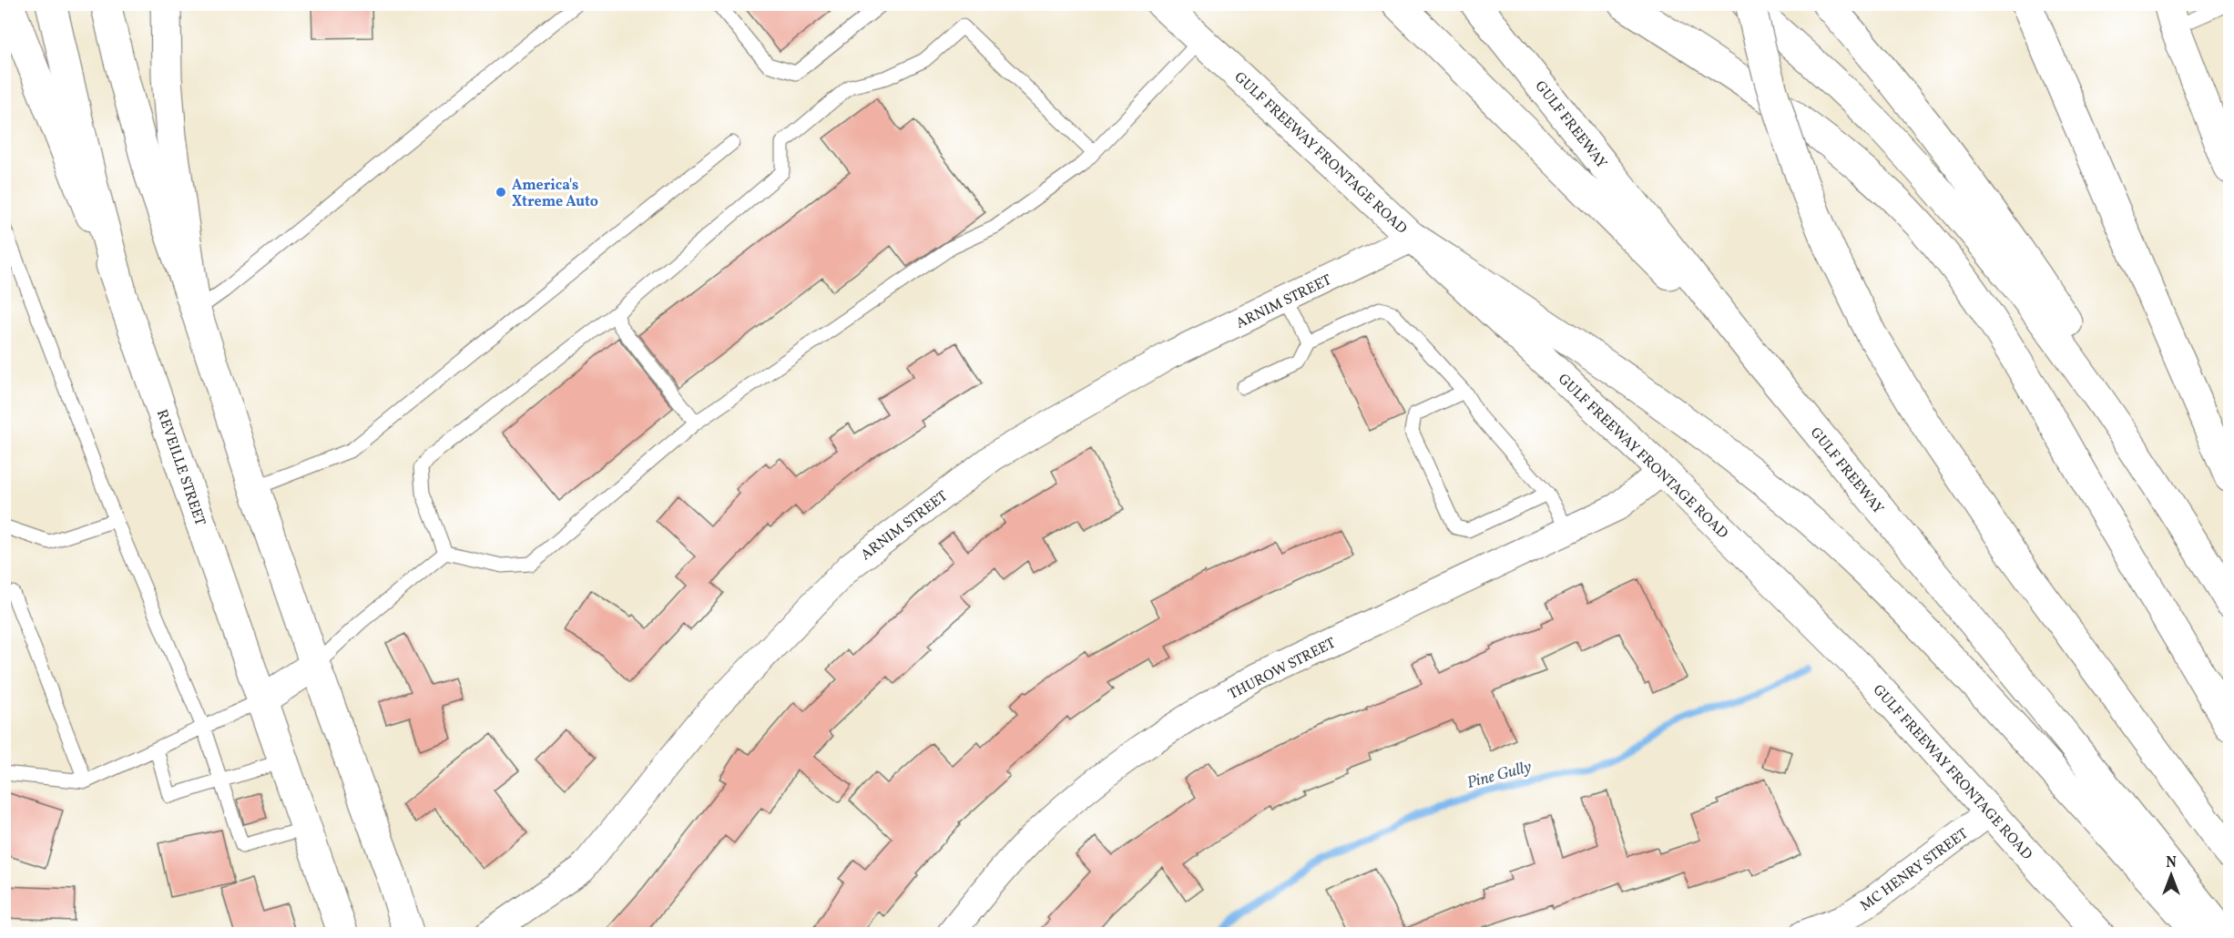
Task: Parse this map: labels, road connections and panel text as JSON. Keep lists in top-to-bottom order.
{
  "streets": {
    "main road": ["GULF FREEWAY", "GULF FREEWAY FRONTAGE ROAD", "REVEILLE STREET"],
    "street": ["ARNIM STREET", "THUROW STREET", "MC HENRY STREET"]
  },
  "crossings": [
    ["GULF FREEWAY FRONTAGE ROAD", "ARNIM STREET"],
    ["GULF FREEWAY FRONTAGE ROAD", "THUROW STREET"],
    ["GULF FREEWAY FRONTAGE ROAD", "MC HENRY STREET"]
  ],
  "water": ["Pine Gully"],
  "places": ["America's Xtreme Auto"],
  "north": "top"
}
